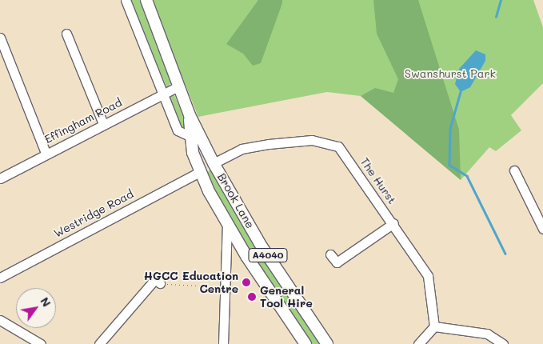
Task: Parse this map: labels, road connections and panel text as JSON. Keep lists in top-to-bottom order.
{
  "streets": {
    "main road": ["Brook Lane", "A4040"],
    "street": ["Effingham Road", "The Hurst", "Westridge Road"]
  },
  "crossings": [
    ["Effingham Road", "Brook Lane"],
    ["The Hurst", "Brook Lane"],
    ["Brook Lane", "Westridge Road"]
  ],
  "parks": ["Swanshurst Park"],
  "places": ["HGCC Education Centre", "General Tool Hire"],
  "north": "top right"
}
